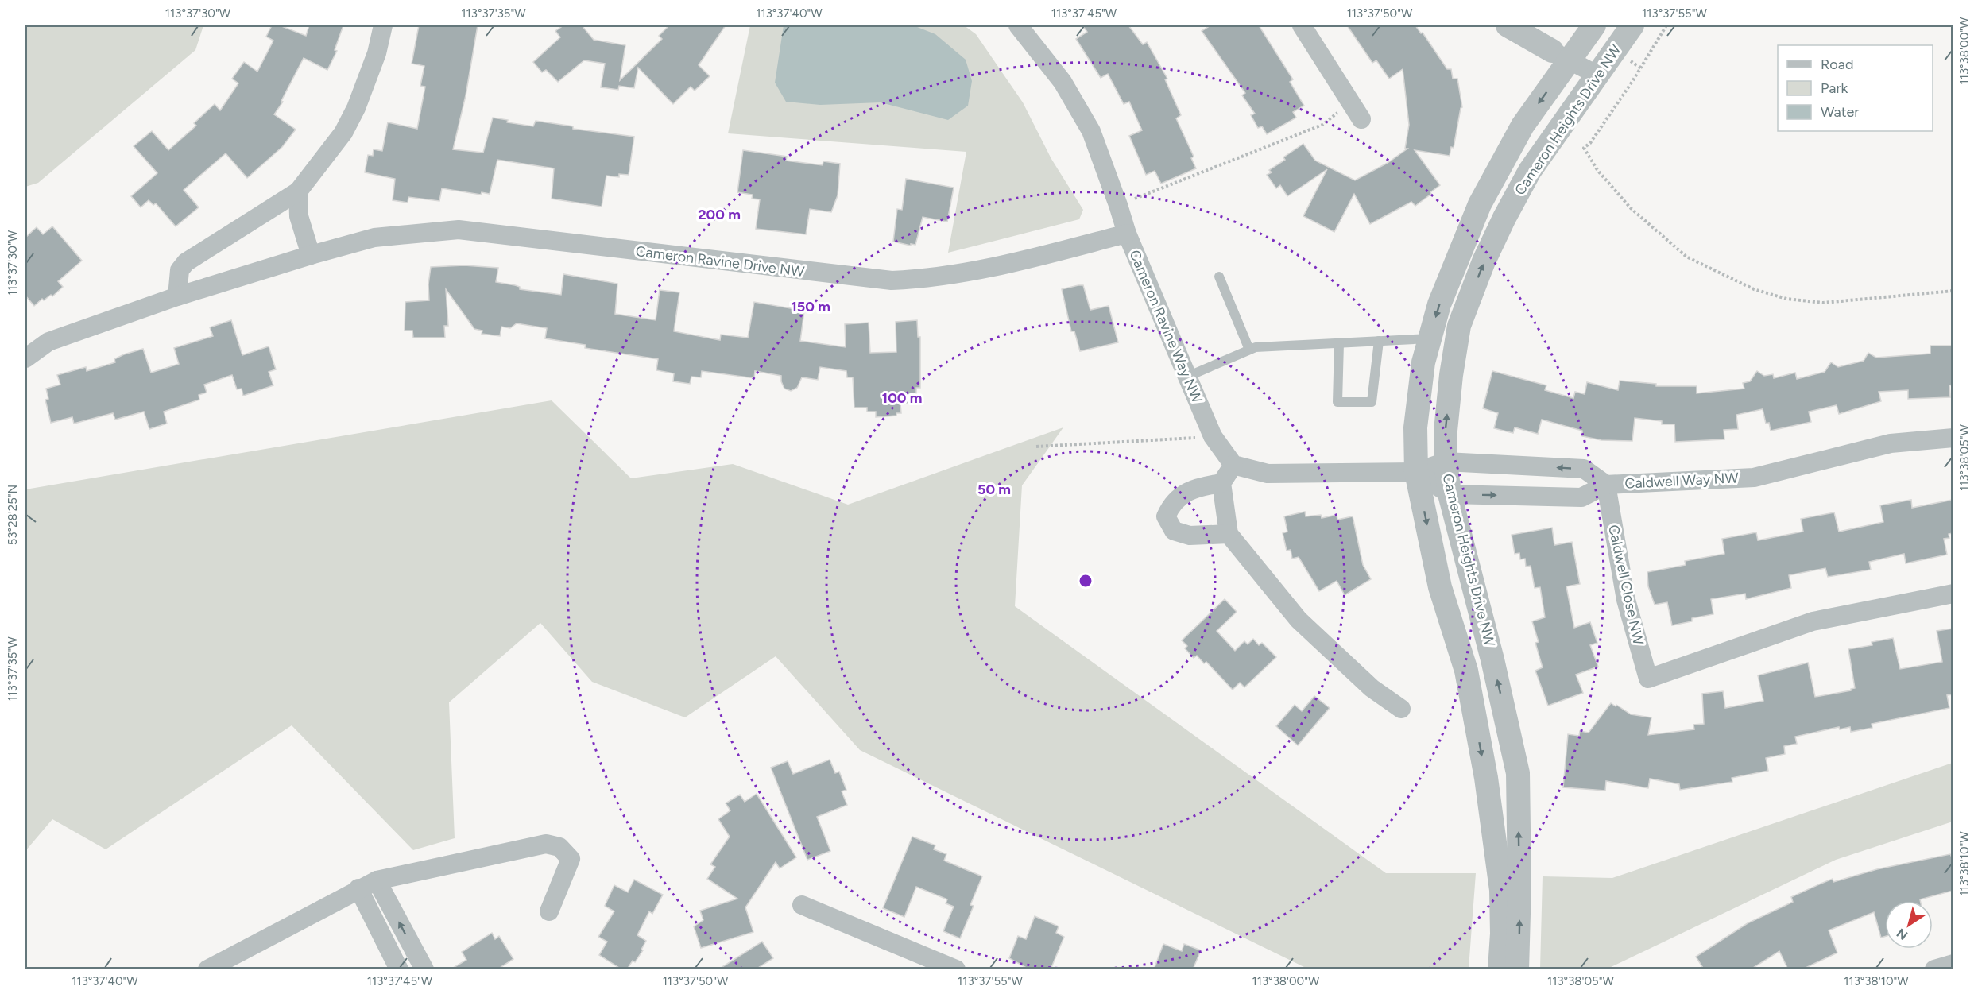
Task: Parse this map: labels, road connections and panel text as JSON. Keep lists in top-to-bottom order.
{
  "streets": {
    "street": [
      "Cameron Heights Drive NW",
      "Cameron Ravine Drive NW",
      "Cameron Ravine Way NW",
      "Caldwell Way NW",
      "Caldwell Close NW"
    ]
  },
  "crossings": [
    ["Cameron Heights Drive NW", "Caldwell Way NW"],
    ["Cameron Ravine Drive NW", "Cameron Ravine Way NW"],
    ["Caldwell Way NW", "Caldwell Close NW"]
  ],
  "legend": ["Road", "Park", "Water"],
  "north": "bottom left",
  "coordinates": [
    "113°37'30\"W",
    "113°37'35\"W",
    "113°37'40\"W",
    "113°37'45\"W",
    "113°37'50\"W",
    "113°37'55\"W",
    "113°38'00\"W",
    "113°38'05\"W",
    "53°28'25\"N",
    "113°38'10\"W"
  ],
  "rings": [
    "200 m",
    "150 m",
    "100 m",
    "50 m"
  ]
}
